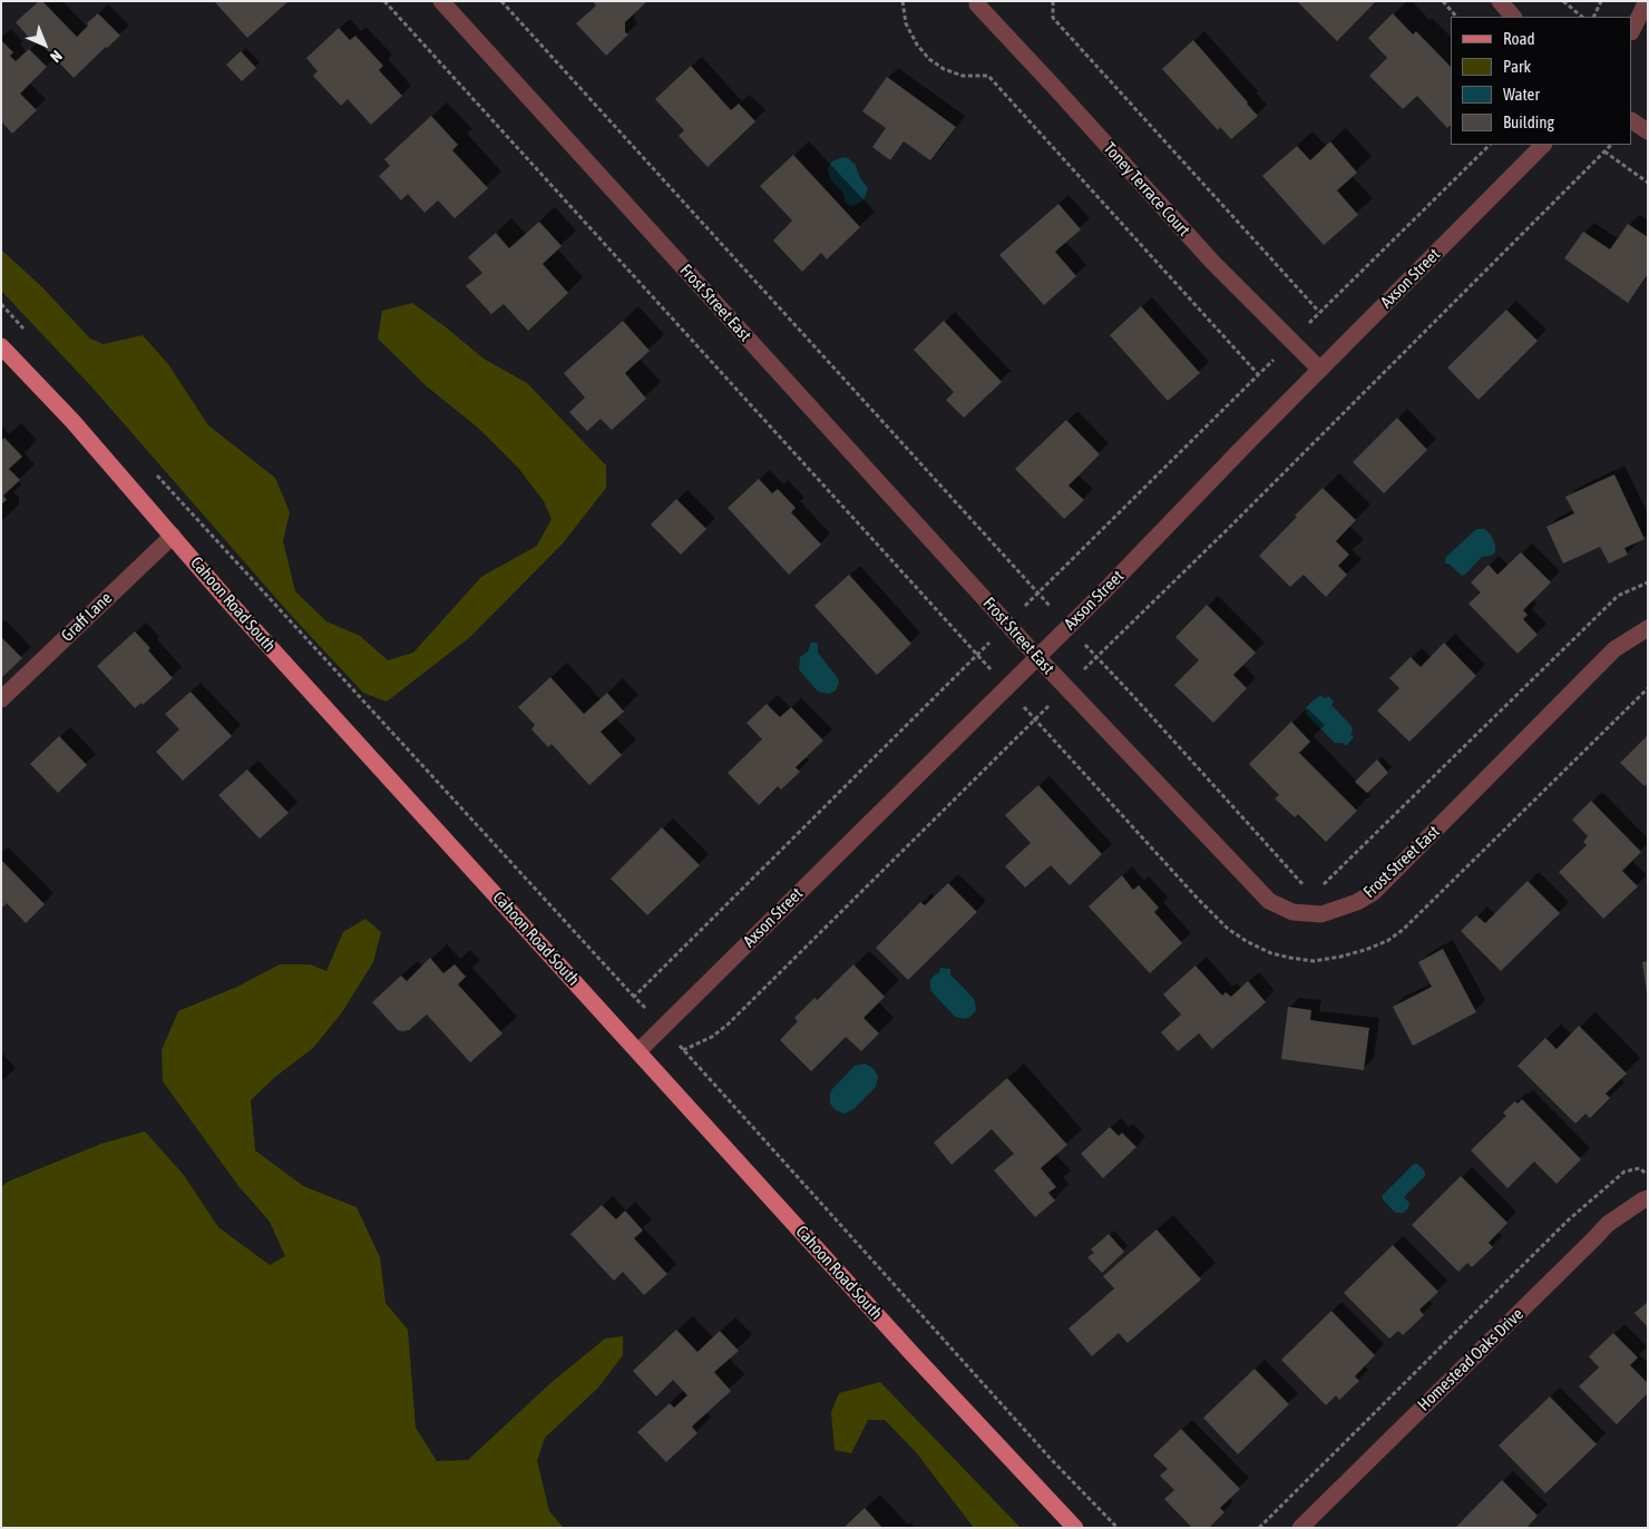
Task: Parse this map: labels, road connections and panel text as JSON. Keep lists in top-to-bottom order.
{
  "streets": {
    "main road": ["Cahoon Road South"],
    "street": [
      "Toney Terrace Court",
      "Axson Street",
      "Frost Street East",
      "Graff Lane",
      "Homestead Oaks Drive"
    ]
  },
  "crossings": [
    ["Toney Terrace Court", "Axson Street"],
    ["Axson Street", "Frost Street East"],
    ["Axson Street", "Cahoon Road South"],
    ["Cahoon Road South", "Graff Lane"]
  ],
  "legend": [
    "Road",
    "Park",
    "Water",
    "Building"
  ],
  "north": "bottom right"
}
